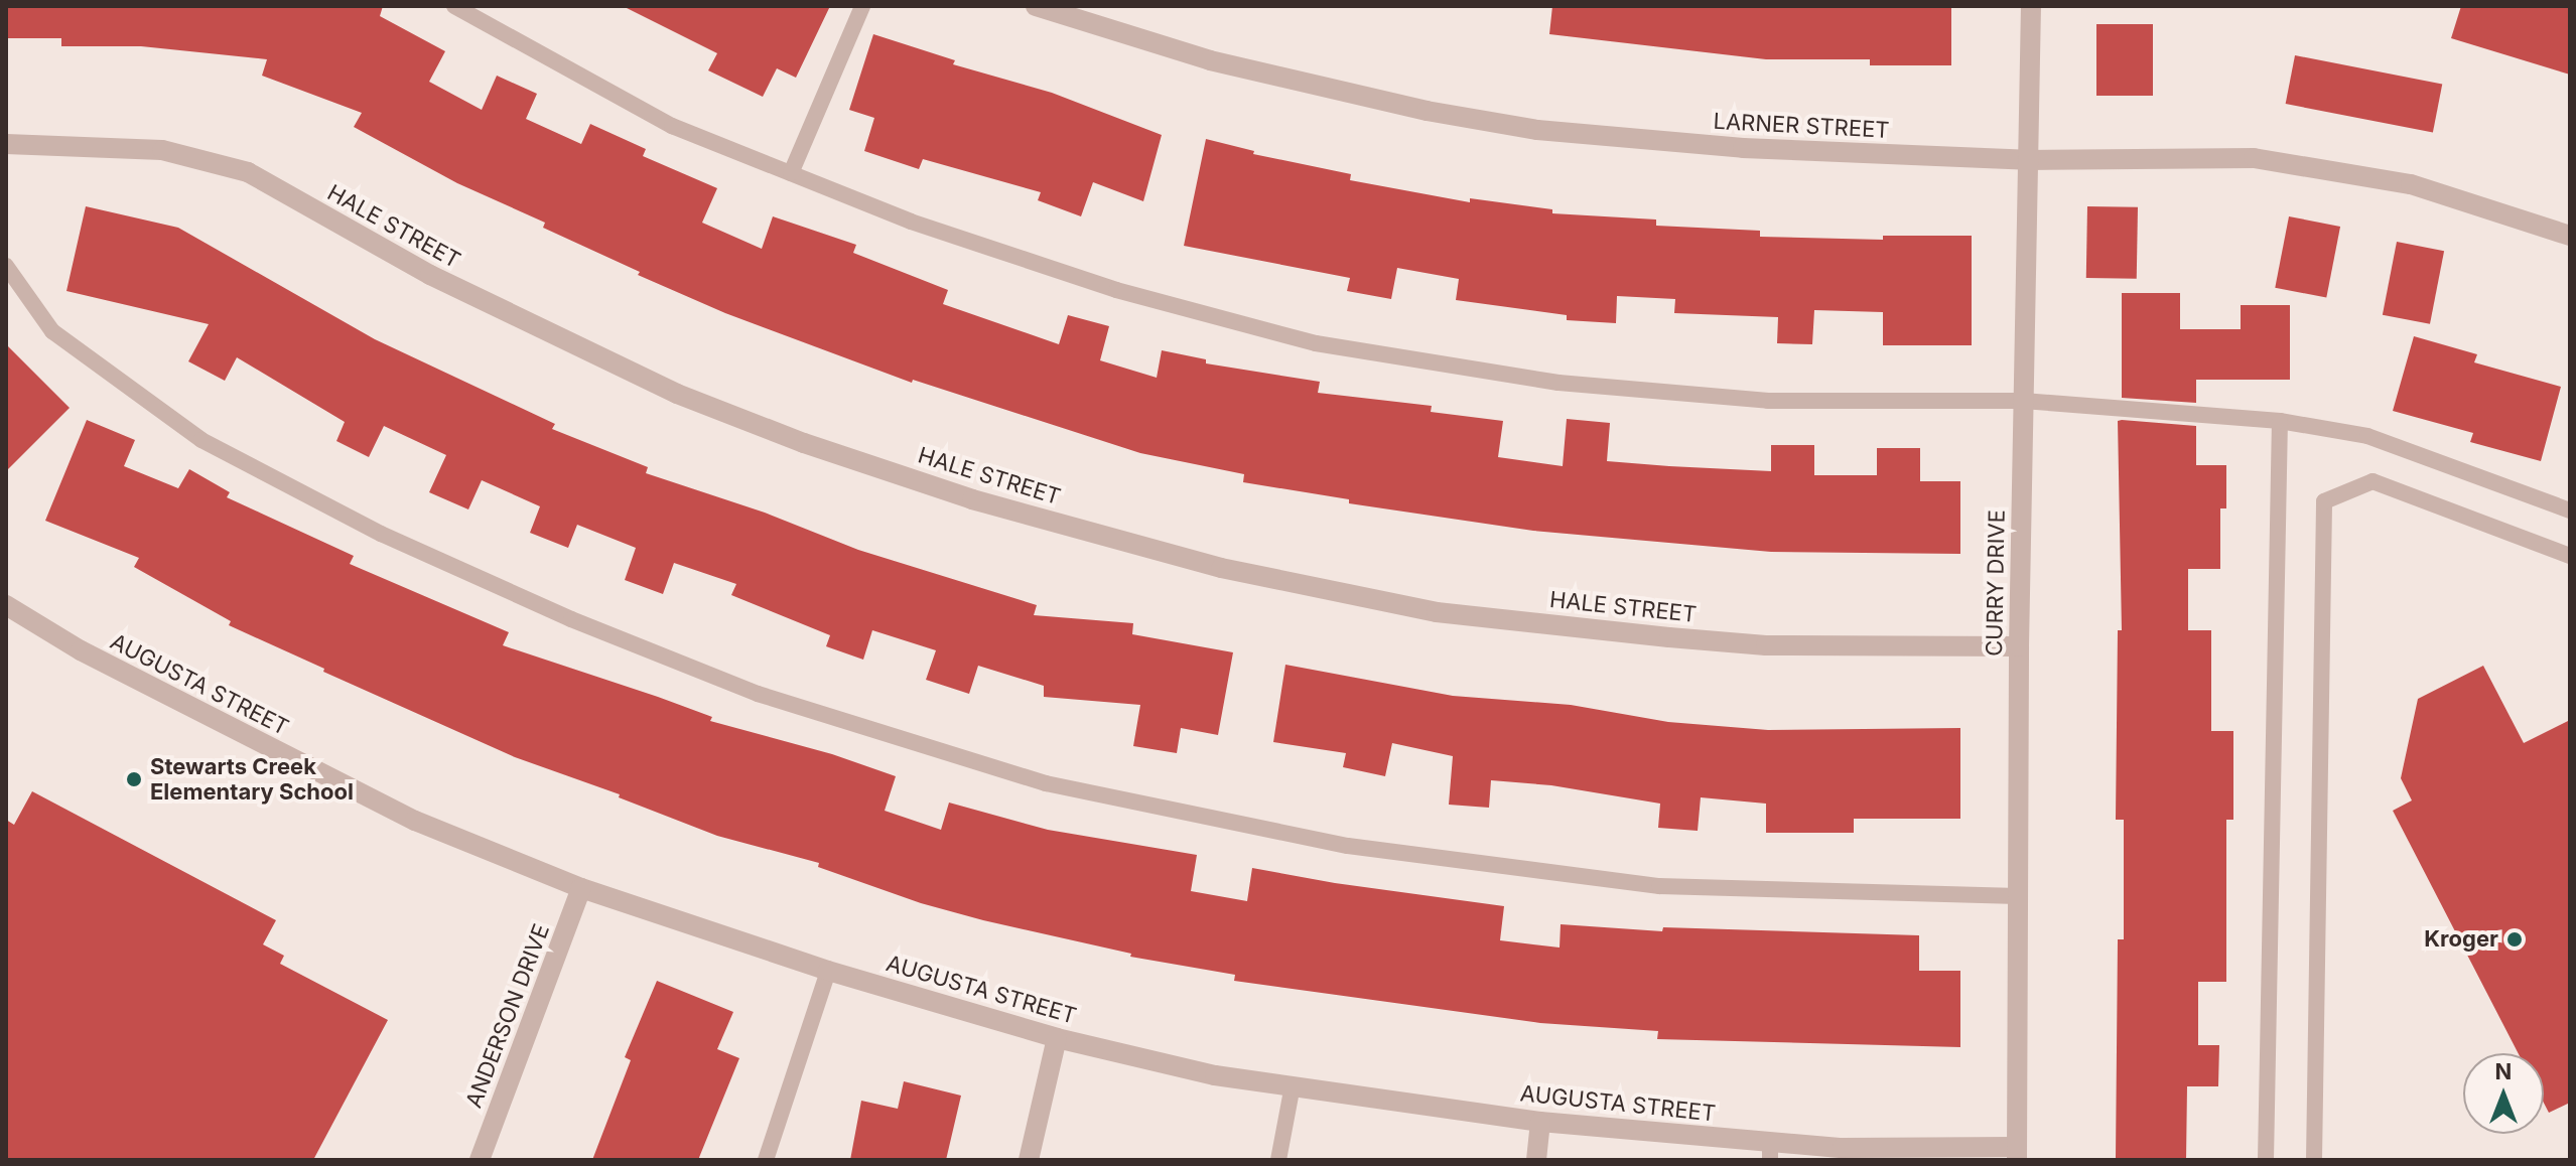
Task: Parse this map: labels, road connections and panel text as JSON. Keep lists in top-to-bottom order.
{
  "streets": {
    "street": [
      "LARNER STREET",
      "HALE STREET",
      "CURRY DRIVE",
      "AUGUSTA STREET",
      "ANDERSON DRIVE"
    ]
  },
  "crossings": [
    ["LARNER STREET", "CURRY DRIVE"],
    ["HALE STREET", "CURRY DRIVE"],
    ["CURRY DRIVE", "AUGUSTA STREET"],
    ["AUGUSTA STREET", "ANDERSON DRIVE"]
  ],
  "places": ["Stewarts Creek Elementary School", "Kroger"],
  "north": "top"
}
